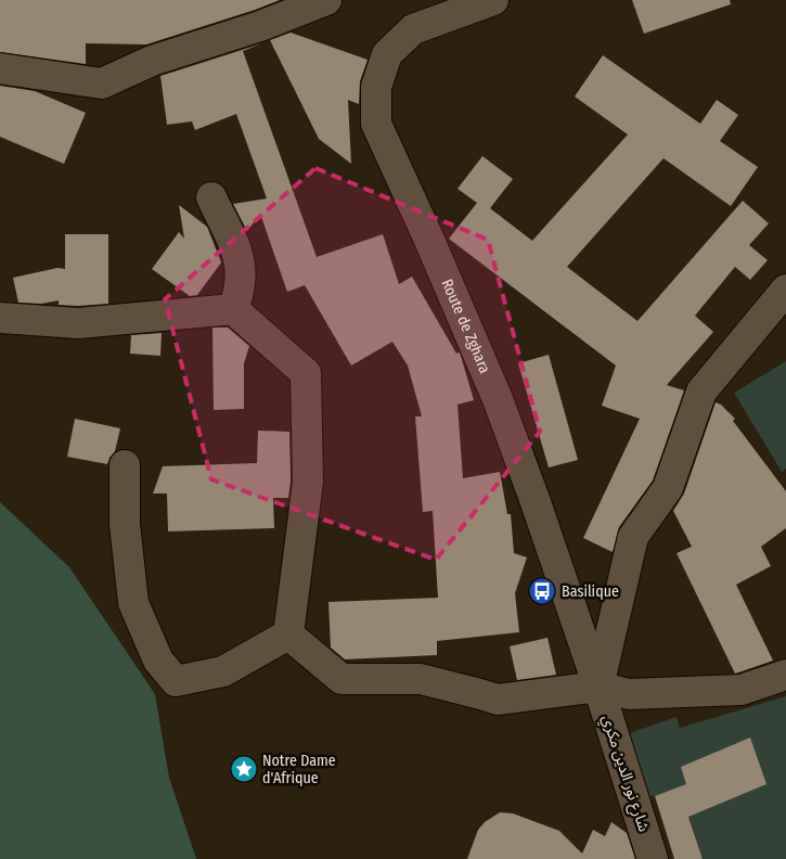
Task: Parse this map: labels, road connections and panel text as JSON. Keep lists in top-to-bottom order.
{
  "streets": {
    "street": ["Route de Zghara", "شارع نور الدين مكري"]
  },
  "crossings": [
    ["Route de Zghara", "شارع نور الدين مكري"]
  ],
  "places": {
    "bus stop": ["Basilique"],
    "place": ["Notre Dame d'Afrique"]
  }
}
